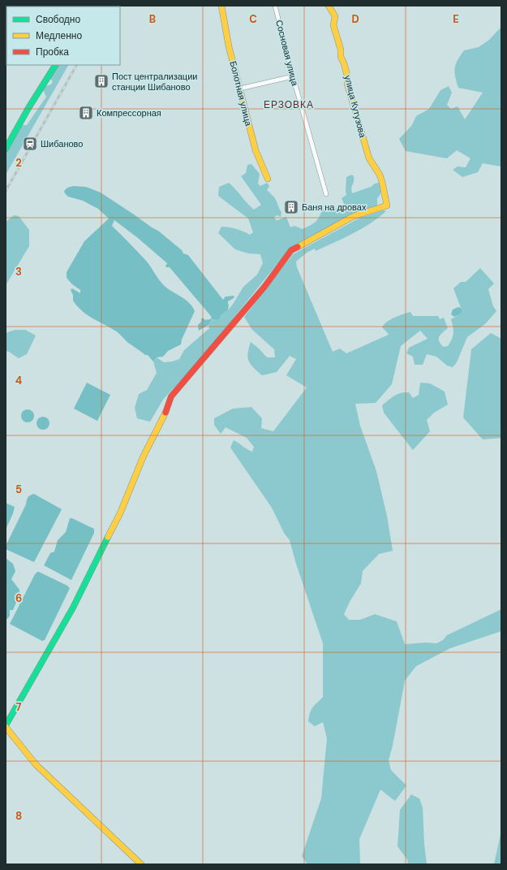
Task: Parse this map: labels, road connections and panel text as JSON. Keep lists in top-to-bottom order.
{
  "streets": {
    "street": ["Сосновая улица", "Болотная улица", "улица Кутузова"]
  },
  "districts": ["ЕРЗОВКА"],
  "places": {
    "building": ["Пост централизации станции Шибаново", "Компрессорная", "Баня на дровах"],
    "station": ["Шибаново"]
  },
  "legend": ["Свободно", "Медленно", "Пробка"],
  "grid": {
    "columns": [
      "B",
      "C",
      "D",
      "E"
    ],
    "rows": [
      "2",
      "3",
      "4",
      "5",
      "6",
      "7",
      "8"
    ]
  }
}
